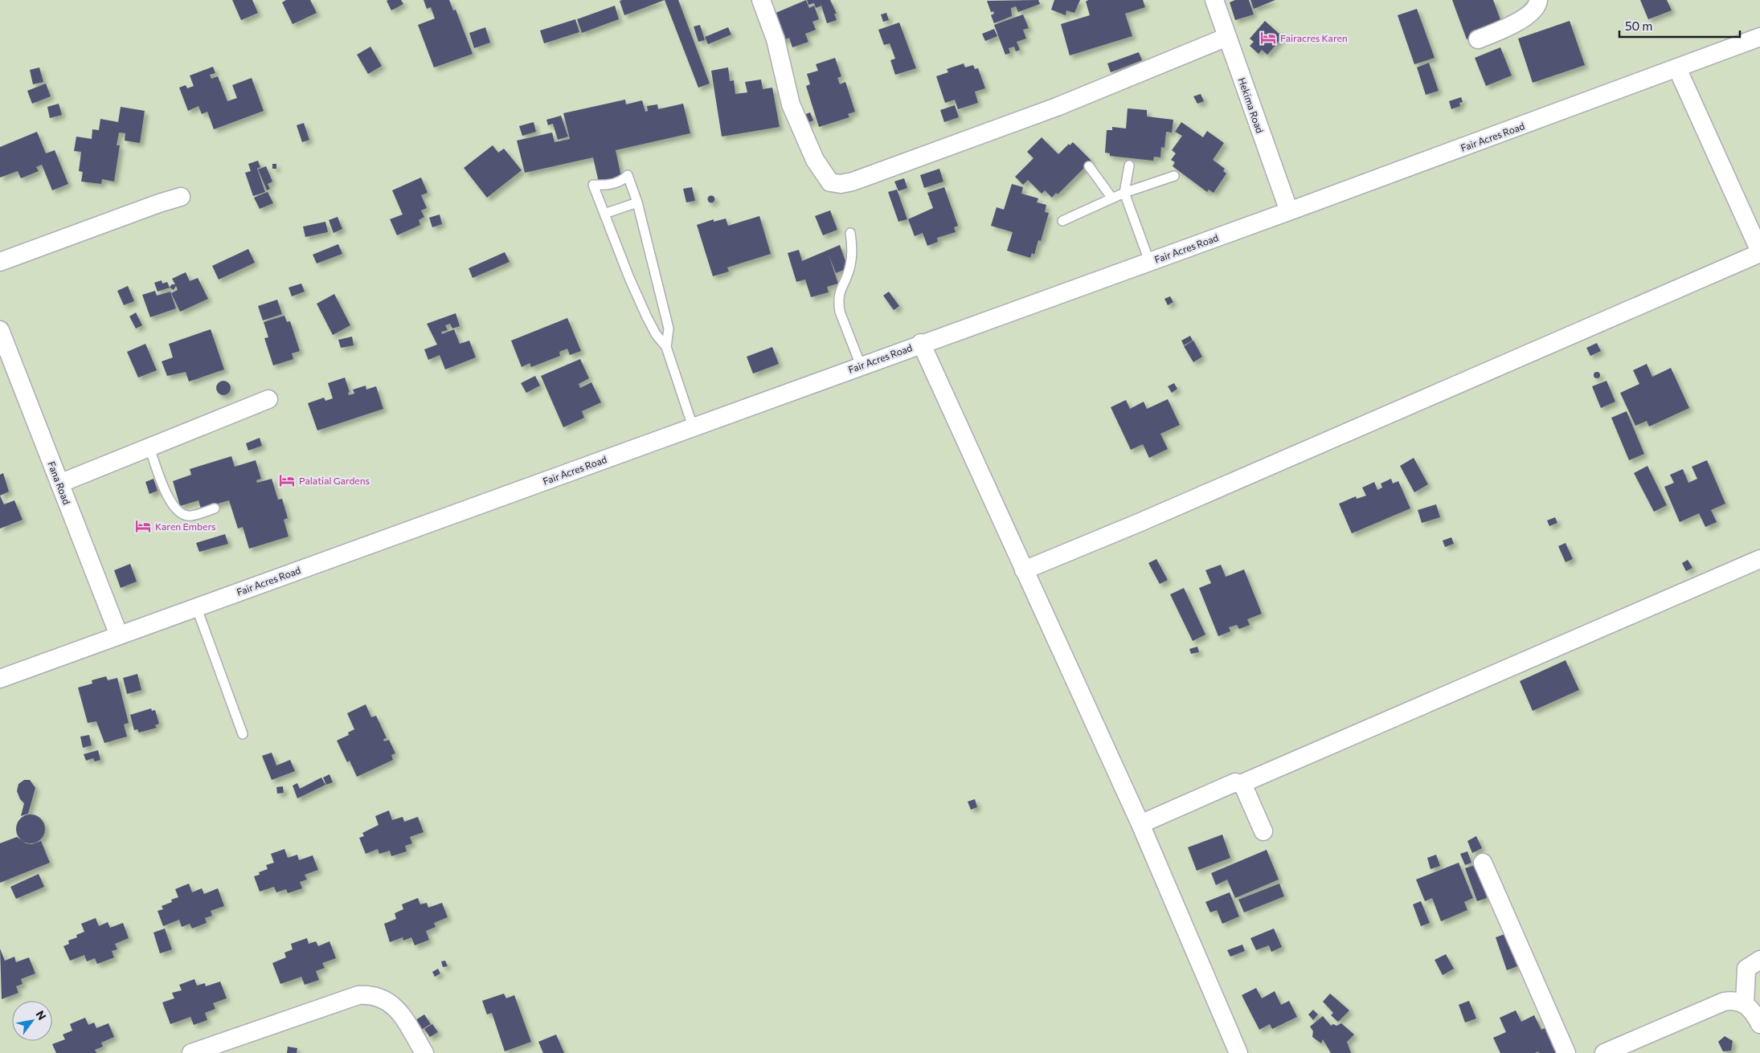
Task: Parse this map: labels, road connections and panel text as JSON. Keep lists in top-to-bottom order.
{
  "streets": {
    "street": ["Hekima Road", "Fair Acres Road", "Fana Road"]
  },
  "crossings": [
    ["Hekima Road", "Fair Acres Road"],
    ["Fair Acres Road", "Fana Road"]
  ],
  "places": {
    "hotel": ["Fairacres Karen", "Palatial Gardens", "Karen Embers"]
  },
  "scale_bar": "50 m",
  "north": "top right"
}
